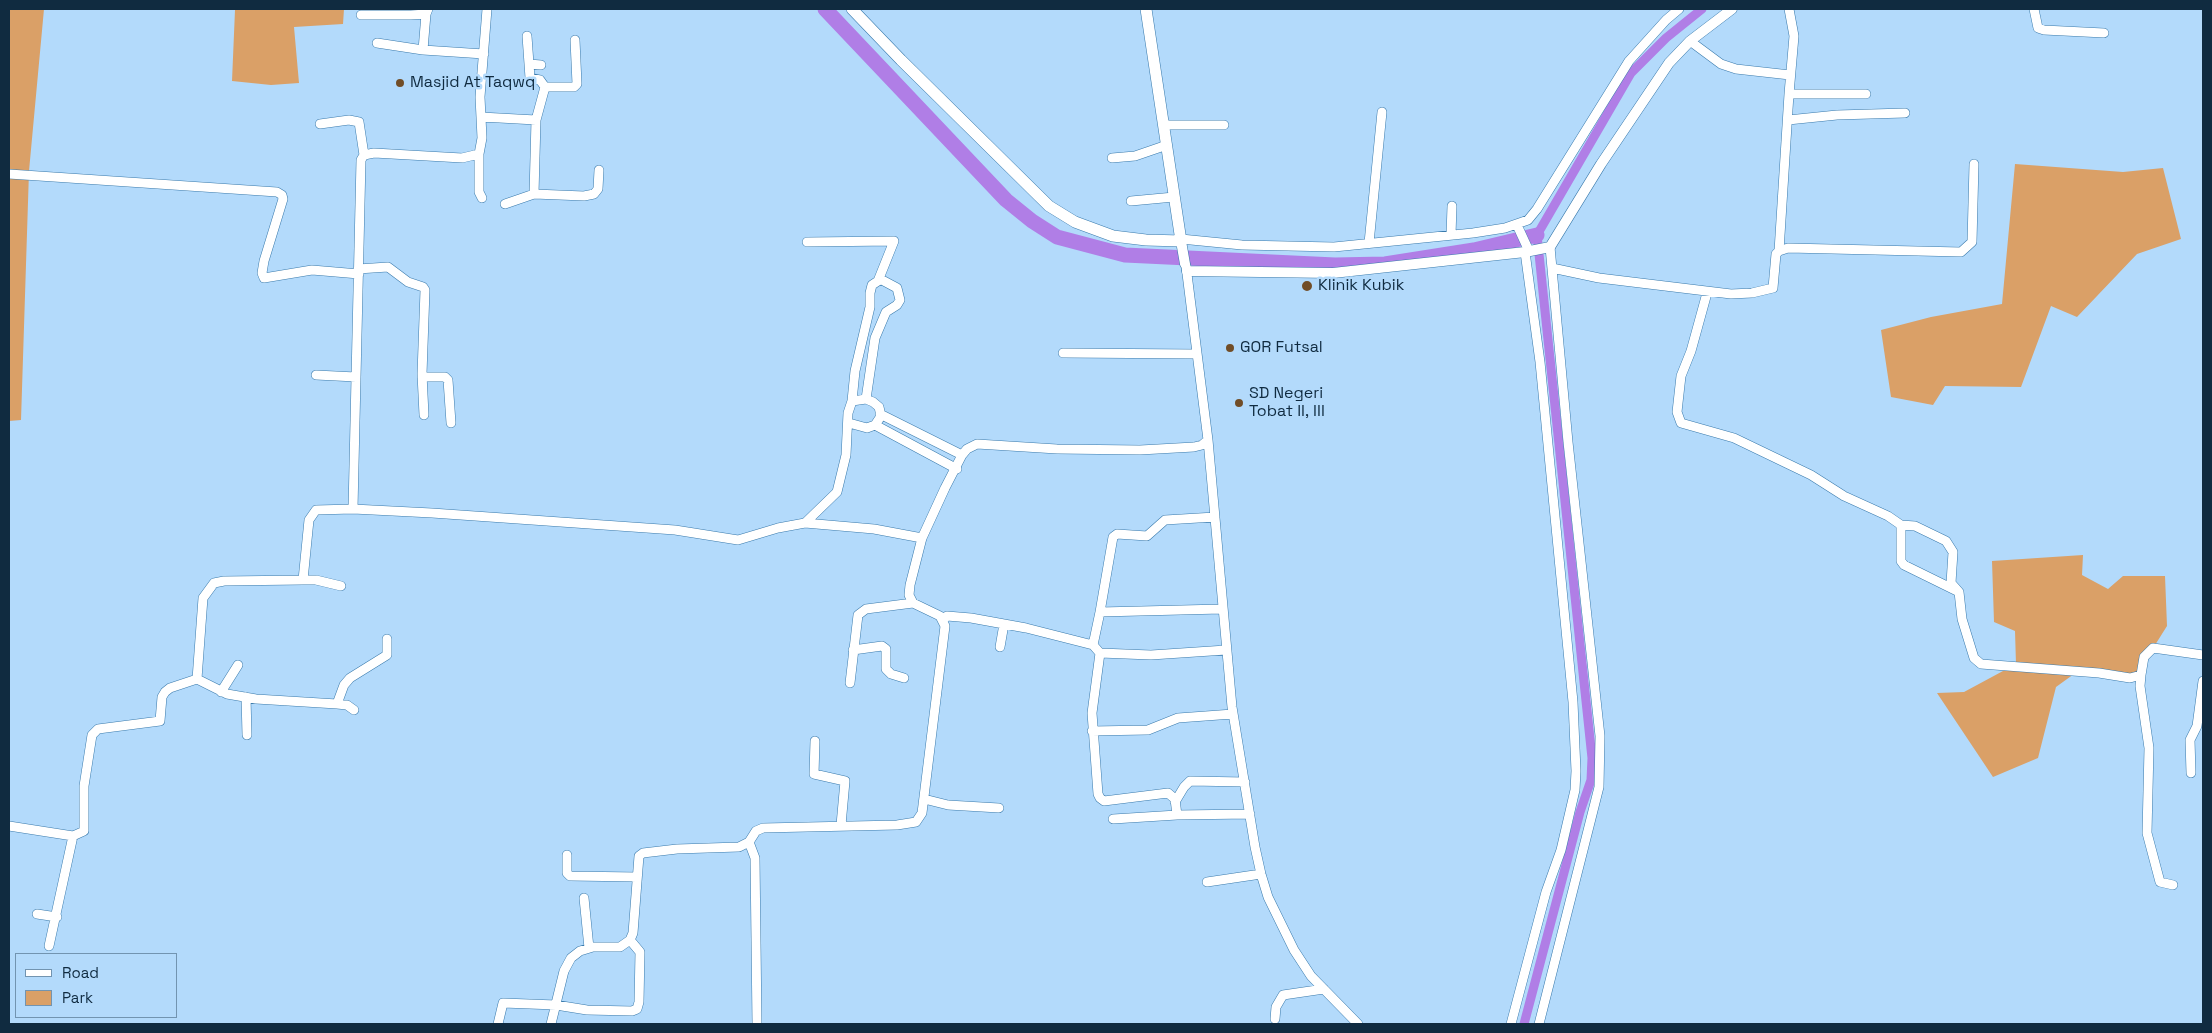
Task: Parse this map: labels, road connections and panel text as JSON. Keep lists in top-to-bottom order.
{
  "places": [
    "Masjid At Taqwq",
    "Klinik Kubik",
    "GOR Futsal",
    "SD Negeri Tobat II, III"
  ],
  "legend": ["Road", "Park"]
}
